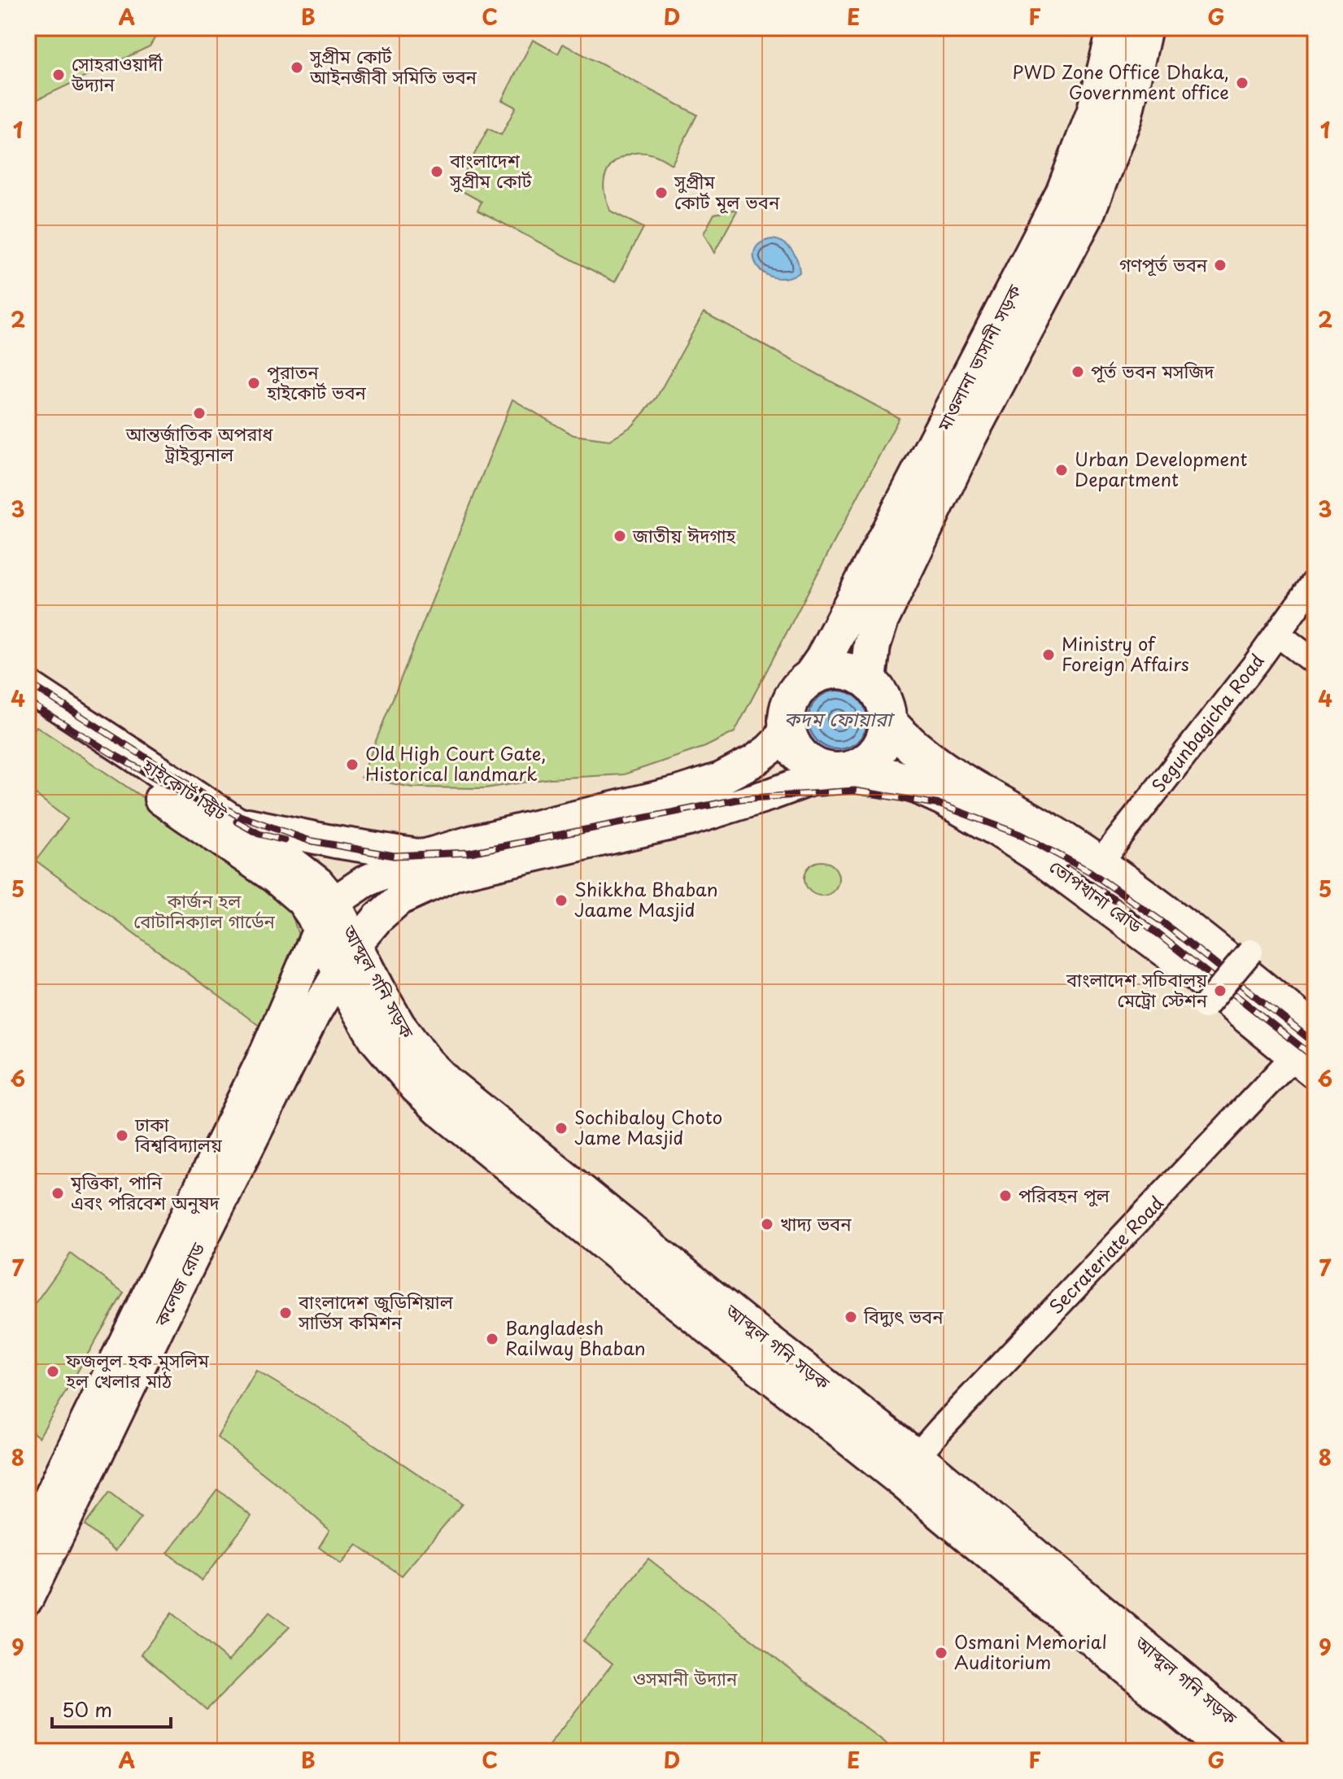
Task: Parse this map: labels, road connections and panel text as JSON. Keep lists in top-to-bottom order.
{
  "streets": {
    "highway": ["মাওলানা ভাসানী সড়ক", "তোপখানা রোড"],
    "main road": ["হাইকোর্ট স্ট্রিট", "আব্দুল গনি সড়ক", "কলেজ রোড"],
    "street": ["Segunbagicha Road", "Secrateriate Road"]
  },
  "crossings": [
    ["মাওলানা ভাসানী সড়ক", "তোপখানা রোড"],
    ["মাওলানা ভাসানী সড়ক", "কলেজ রোড"],
    ["Segunbagicha Road", "তোপখানা রোড"],
    ["হাইকোর্ট স্ট্রিট", "আব্দুল গনি সড়ক"],
    ["হাইকোর্ট স্ট্রিট", "কলেজ রোড"],
    ["তোপখানা রোড", "Secrateriate Road"],
    ["তোপখানা রোড", "কলেজ রোড"],
    ["আব্দুল গনি সড়ক", "Secrateriate Road"],
    ["আব্দুল গনি সড়ক", "কলেজ রোড"]
  ],
  "water": ["কদম ফোয়ারা"],
  "parks": ["কার্জন হল বোটানিক্যাল গার্ডেন", "ওসমানী উদ্যান"],
  "places": [
    "সুপ্রীম কোর্ট আইনজীবী সমিতি ভবন",
    "সোহরাওয়ার্দী উদ্যান",
    "PWD Zone Office Dhaka, Government office",
    "বাংলাদেশ সুপ্রীম কোর্ট",
    "সুপ্রীম কোর্ট মূল ভবন",
    "গণপূর্ত ভবন",
    "পূর্ত ভবন মসজিদ",
    "পুরাতন হাইকোর্ট ভবন",
    "আন্তর্জাতিক অপরাধ ট্রাইব্যুনাল",
    "Urban Development Department",
    "জাতীয় ঈদগাহ",
    "Ministry of Foreign Affairs",
    "Old High Court Gate, Historical landmark",
    "Shikkha Bhaban Jaame Masjid",
    "বাংলাদেশ সচিবালয় মেট্রো স্টেশন",
    "Sochibaloy Choto Jame Masjid",
    "ঢাকা বিশ্ববিদ্যালয়",
    "মৃত্তিকা, পানি এবং পরিবেশ অনুষদ",
    "পরিবহন পুল",
    "খাদ্য ভবন",
    "বাংলাদেশ জুডিশিয়াল সার্ভিস কমিশন",
    "বিদ্যুৎ ভবন",
    "Bangladesh Railway Bhaban",
    "ফজলুল হক মুসলিম হল খেলার মাঠ",
    "Osmani Memorial Auditorium"
  ],
  "scale_bar": "50 m",
  "grid": {
    "columns": [
      "A",
      "B",
      "C",
      "D",
      "E",
      "F",
      "G"
    ],
    "rows": [
      "1",
      "2",
      "3",
      "4",
      "5",
      "6",
      "7",
      "8",
      "9"
    ]
  }
}
